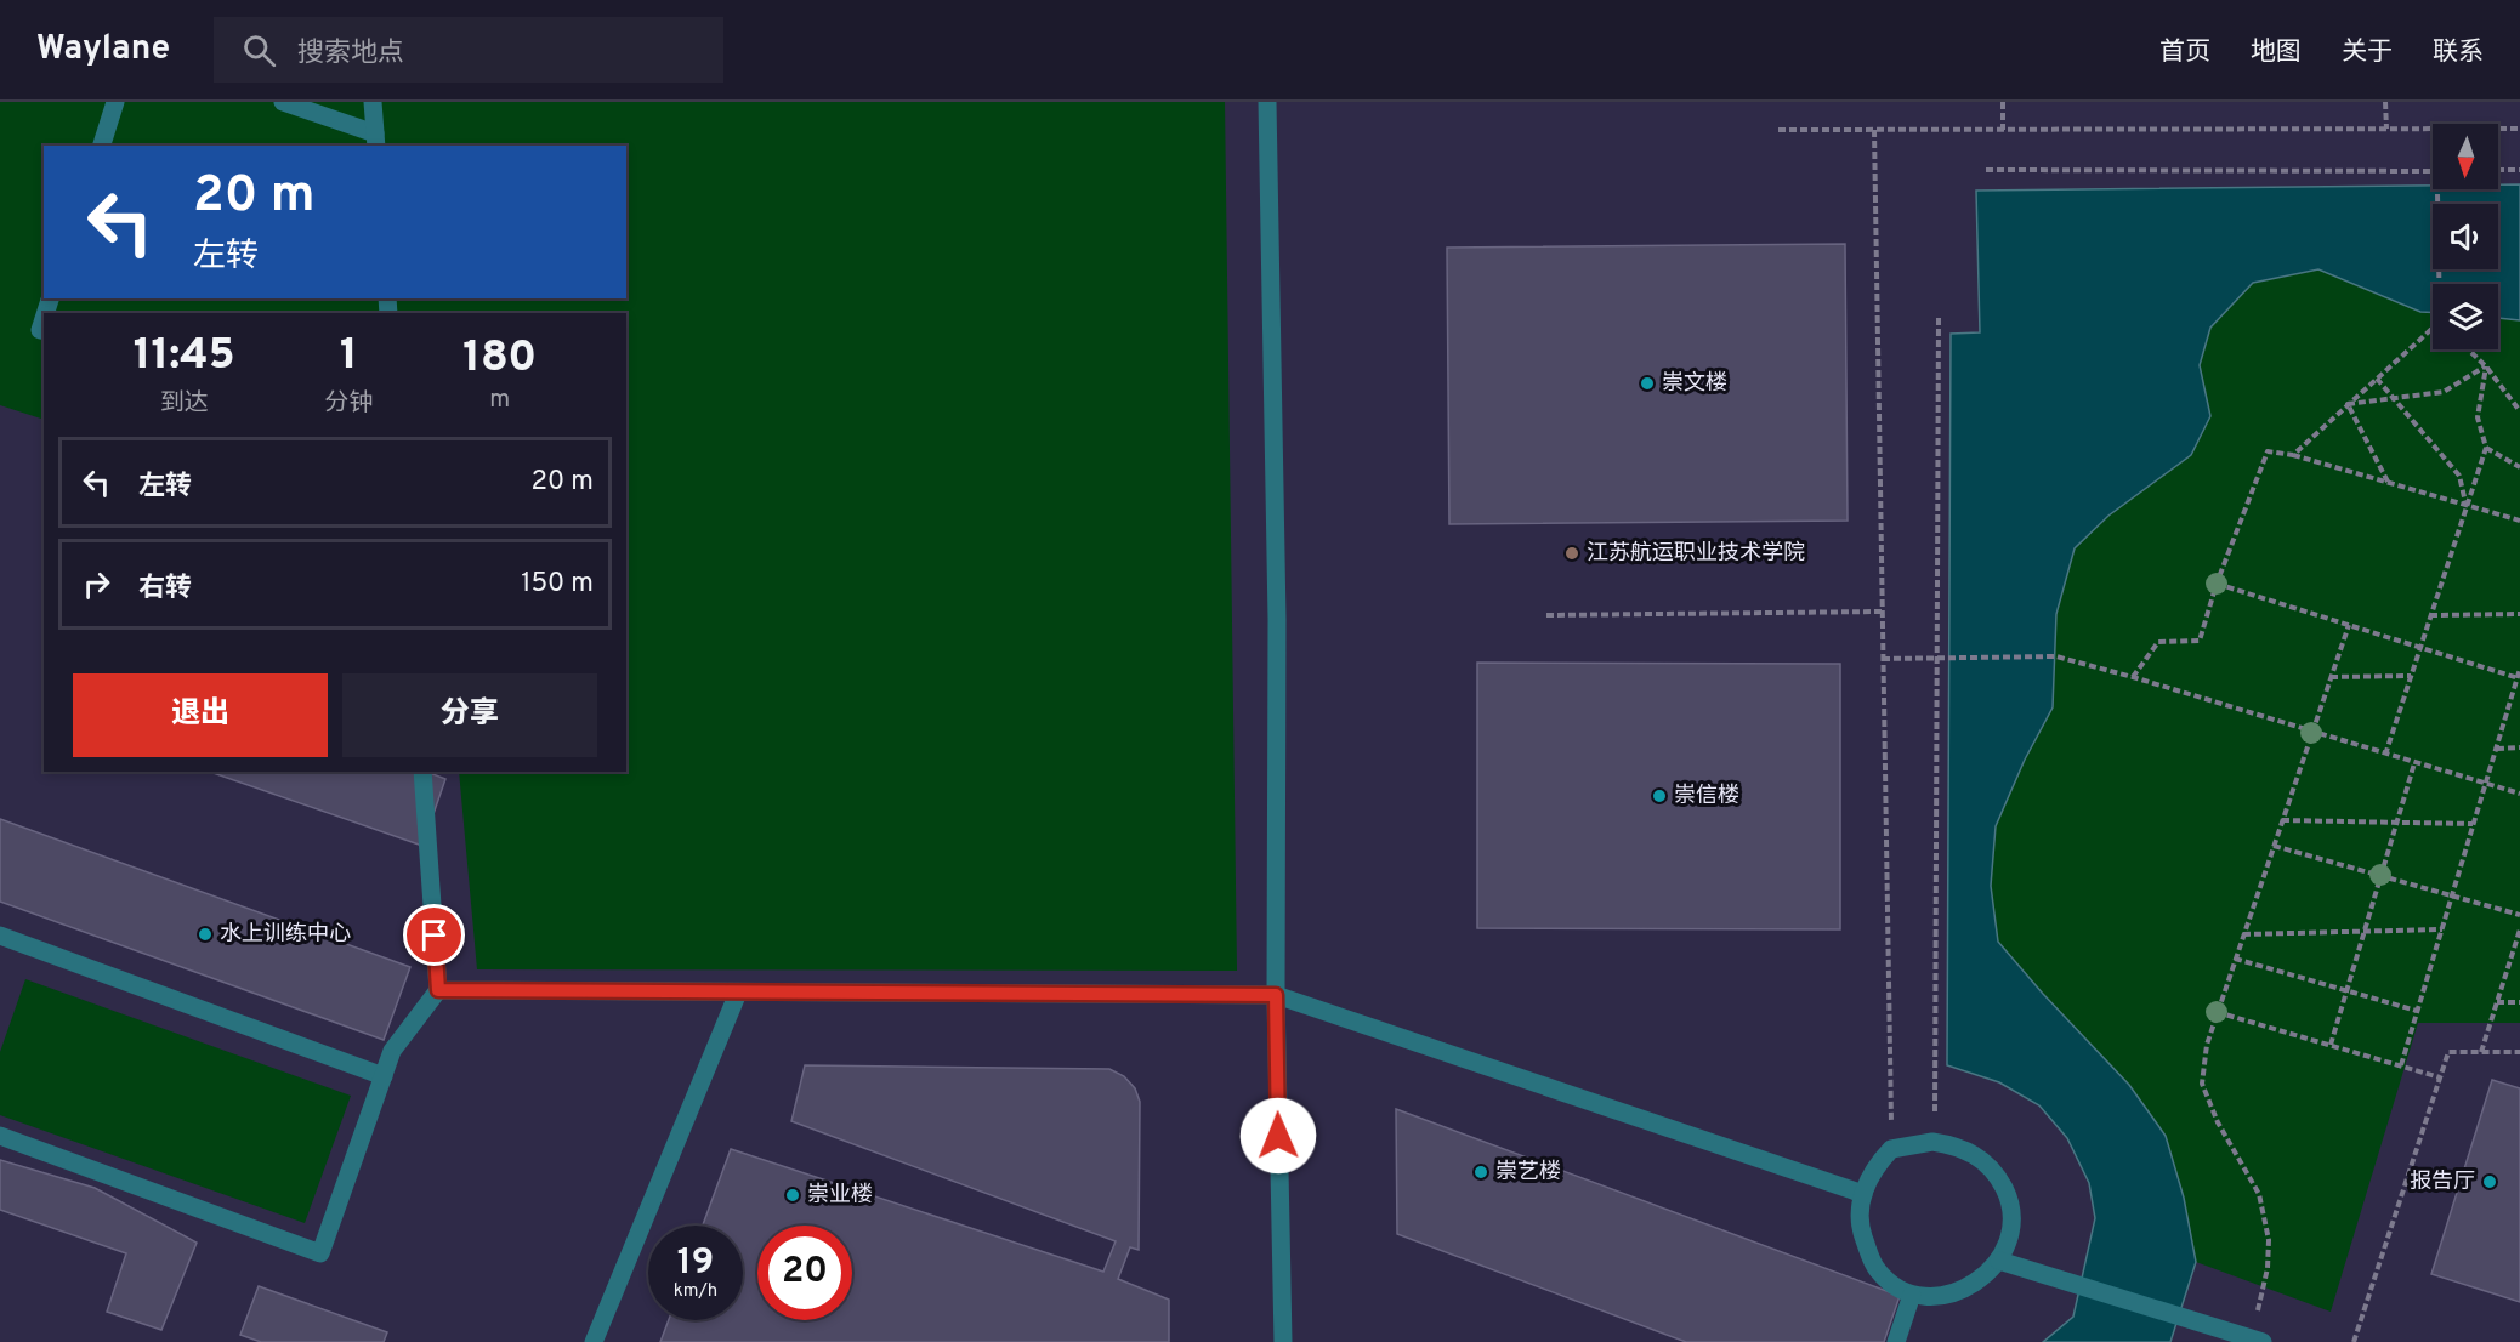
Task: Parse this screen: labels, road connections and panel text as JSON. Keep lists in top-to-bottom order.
{
  "places": [
    "崇文楼",
    "江苏航运职业技术学院",
    "崇信楼",
    "水上训练中心",
    "崇艺楼",
    "报告厅",
    "崇业楼"
  ],
  "north": "bottom",
  "page": {
    "header": "Waylane",
    "search": "搜索地点",
    "nav": [
      "首页",
      "地图",
      "关于",
      "联系"
    ],
    "turn": ["20 m", "左转"],
    "eta": [
      "11:45",
      "到达",
      "1",
      "分钟",
      "180",
      "m"
    ],
    "list": [
      {
        "name": "左转",
        "value": "20 m"
      },
      {
        "name": "右转",
        "value": "150 m"
      }
    ],
    "buttons": ["退出", "分享"],
    "speed": "19 km/h",
    "limit": "20"
  }
}
